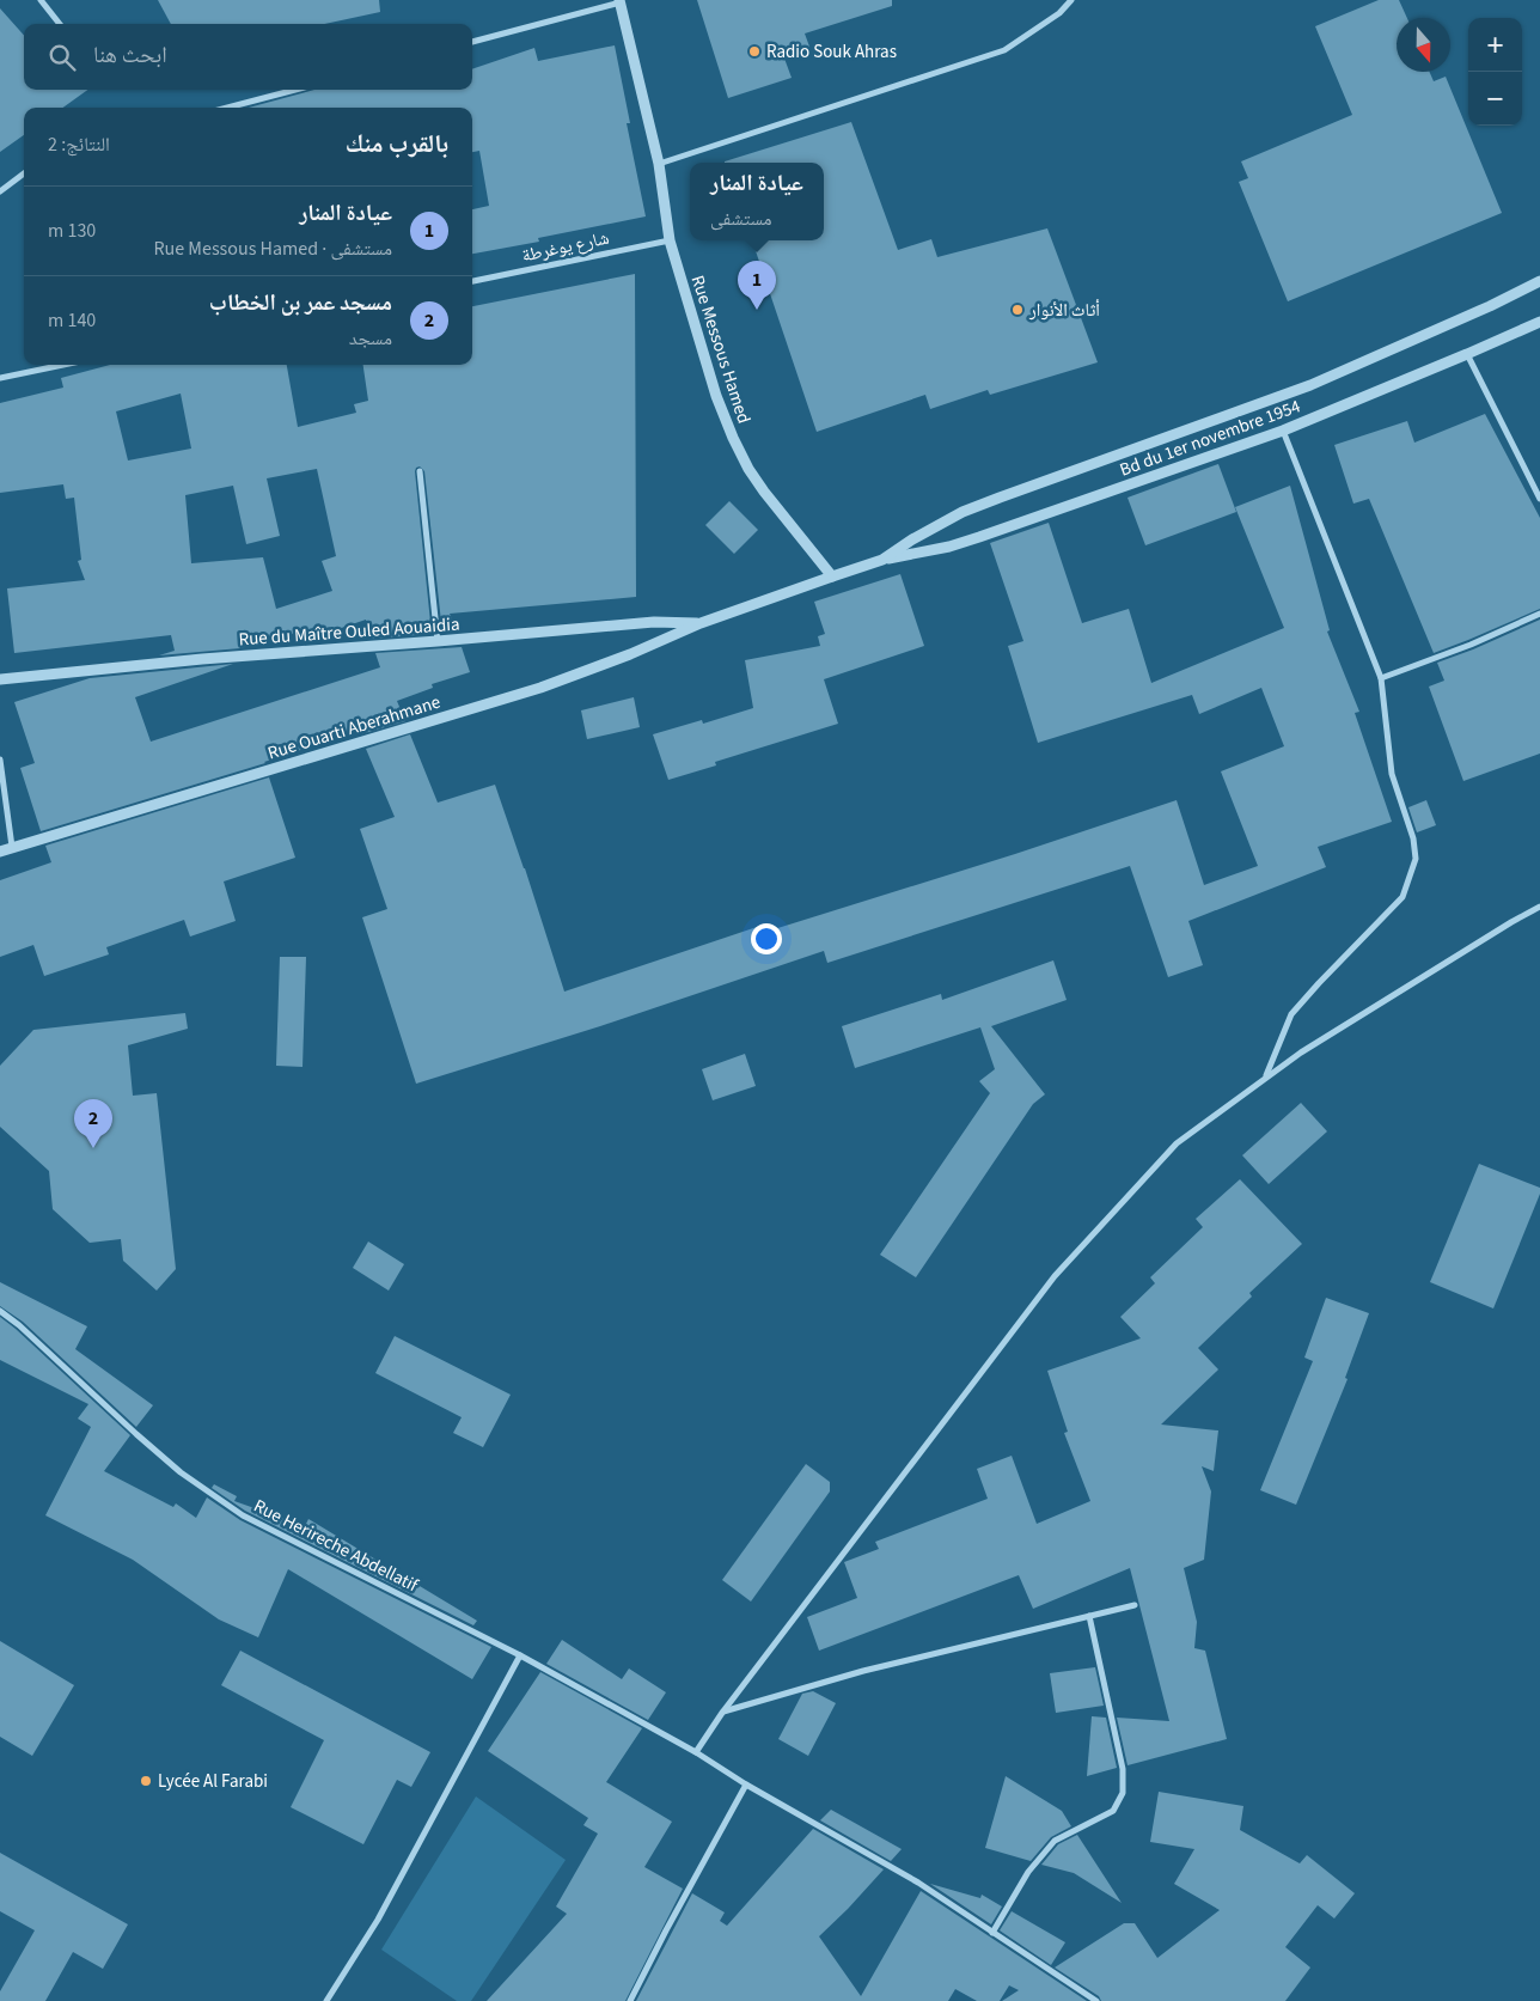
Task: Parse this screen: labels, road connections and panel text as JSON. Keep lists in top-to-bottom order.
{
  "streets": {
    "street": [
      "شارع يوغرطة",
      "Rue Messous Hamed",
      "Bd du 1er novembre 1954",
      "Rue du Maître Ouled Aouaidia",
      "Rue Ouarti Aberahmane",
      "Rue Herireche Abdellatif"
    ]
  },
  "crossings": [
    ["شارع يوغرطة", "Rue Messous Hamed"],
    ["Rue Messous Hamed", "Rue Ouarti Aberahmane"],
    ["Bd du 1er novembre 1954", "Rue Ouarti Aberahmane"],
    ["Rue du Maître Ouled Aouaidia", "Rue Ouarti Aberahmane"]
  ],
  "places": ["Radio Souk Ahras", "أثاث الأنوار", "Lycée Al Farabi"],
  "north": "bottom",
  "page": {
    "map_buttons": ["+", "−"],
    "search": "ابحث هنا",
    "heading": ["بالقرب منك", "النتائج: 2"],
    "popup": ["عيادة المنار", "مستشفى"],
    "list": [
      {
        "mark": "1",
        "name": "عيادة المنار",
        "note": "مستشفى · Rue Messous Hamed",
        "value": "130 m"
      },
      {
        "mark": "2",
        "name": "مسجد عمر بن الخطاب",
        "note": "مسجد",
        "value": "140 m"
      }
    ],
    "pins": ["1", "2"]
  }
}
